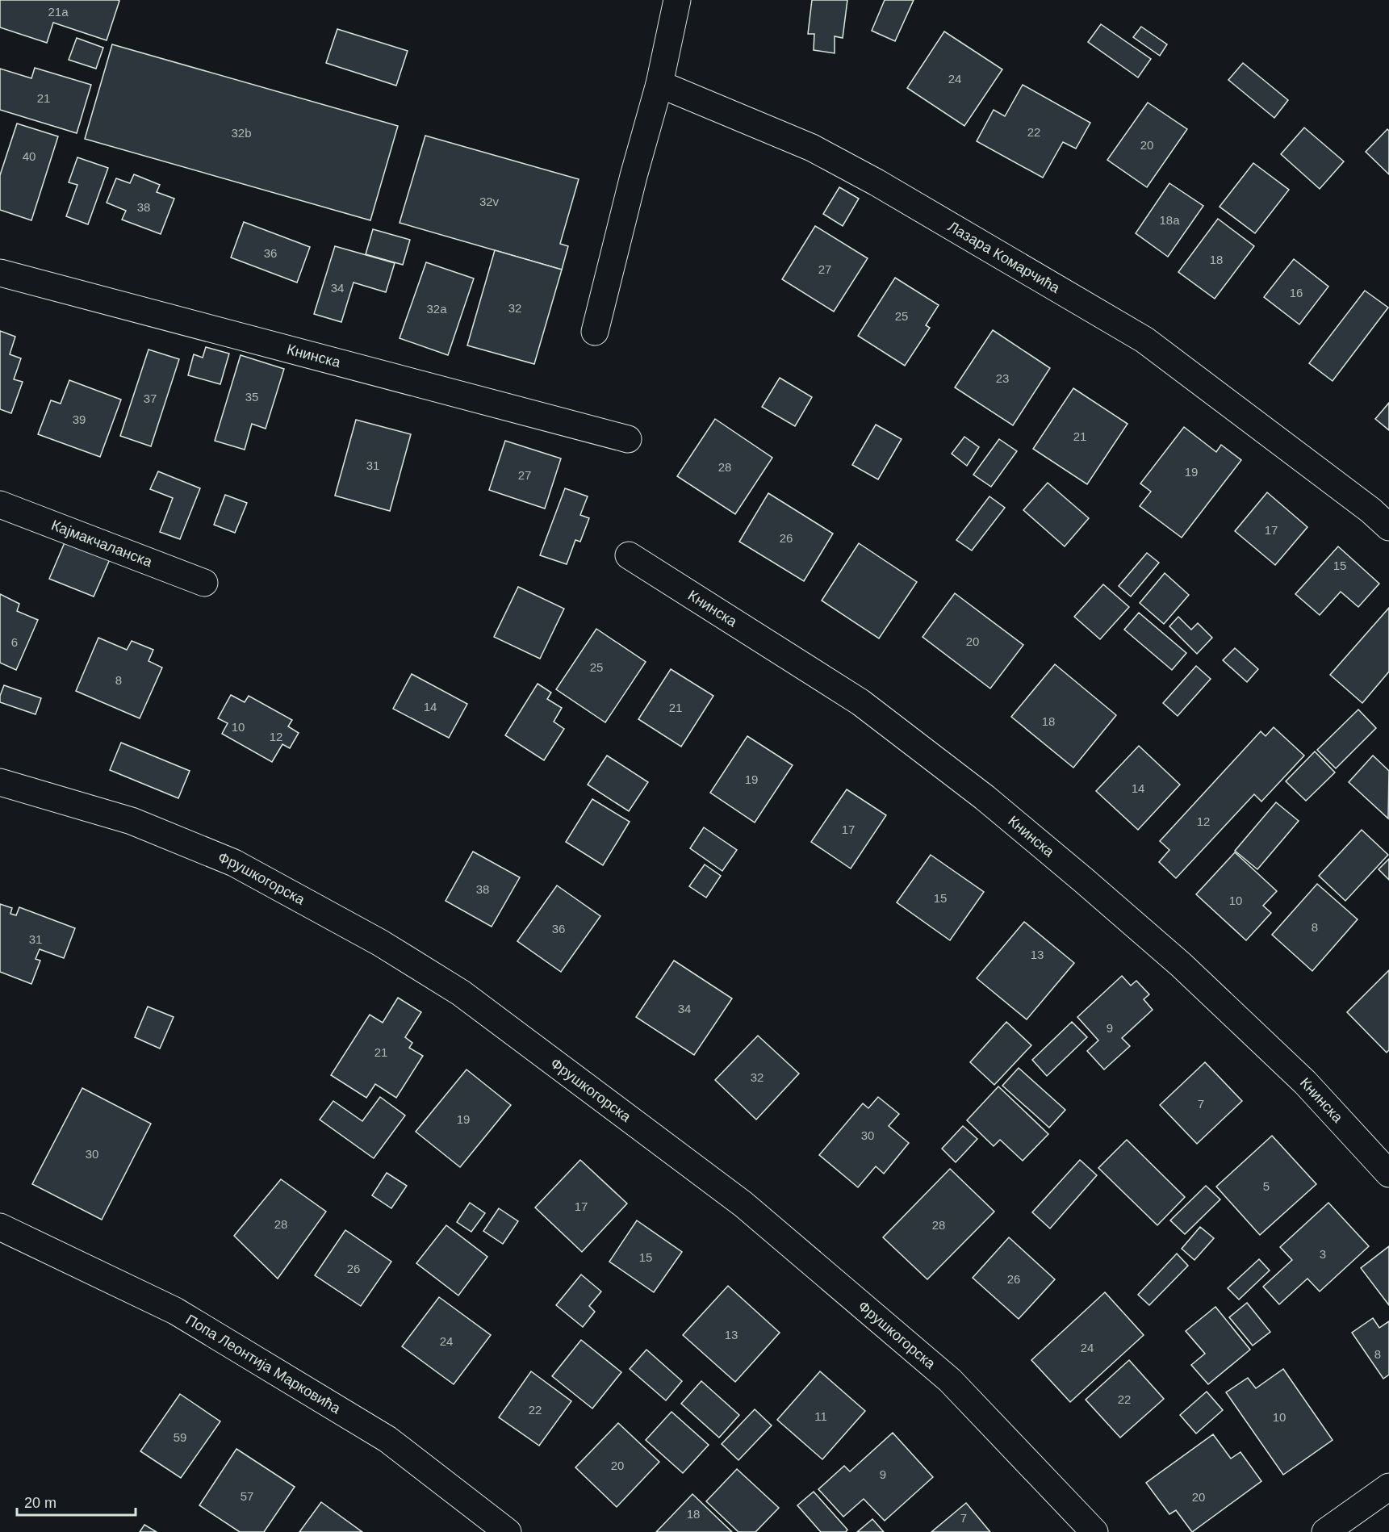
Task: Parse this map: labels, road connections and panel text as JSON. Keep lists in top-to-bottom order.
{
  "streets": {
    "street": [
      "Лазара Комарчића",
      "Книнска",
      "Кајмакчаланска",
      "Фрушкогорска",
      "Попа Леонтија Марковића"
    ]
  },
  "house_numbers": [
    "21a",
    "24",
    "21",
    "22",
    "32b",
    "20",
    "40",
    "32v",
    "38",
    "18a",
    "36",
    "18",
    "27",
    "34",
    "16",
    "32",
    "32a",
    "25",
    "23",
    "35",
    "37",
    "39",
    "21",
    "31",
    "28",
    "19",
    "27",
    "17",
    "26",
    "15",
    "20",
    "6",
    "25",
    "8",
    "14",
    "21",
    "18",
    "10",
    "12",
    "19",
    "14",
    "12",
    "17",
    "38",
    "15",
    "10",
    "8",
    "36",
    "31",
    "13",
    "34",
    "9",
    "21",
    "32",
    "7",
    "19",
    "30",
    "30",
    "5",
    "17",
    "28",
    "28",
    "3",
    "15",
    "26",
    "26",
    "13",
    "24",
    "24",
    "8",
    "22",
    "22",
    "11",
    "10",
    "59",
    "20",
    "9",
    "57",
    "20",
    "18",
    "7"
  ],
  "scale_bar": "20 m"
}
